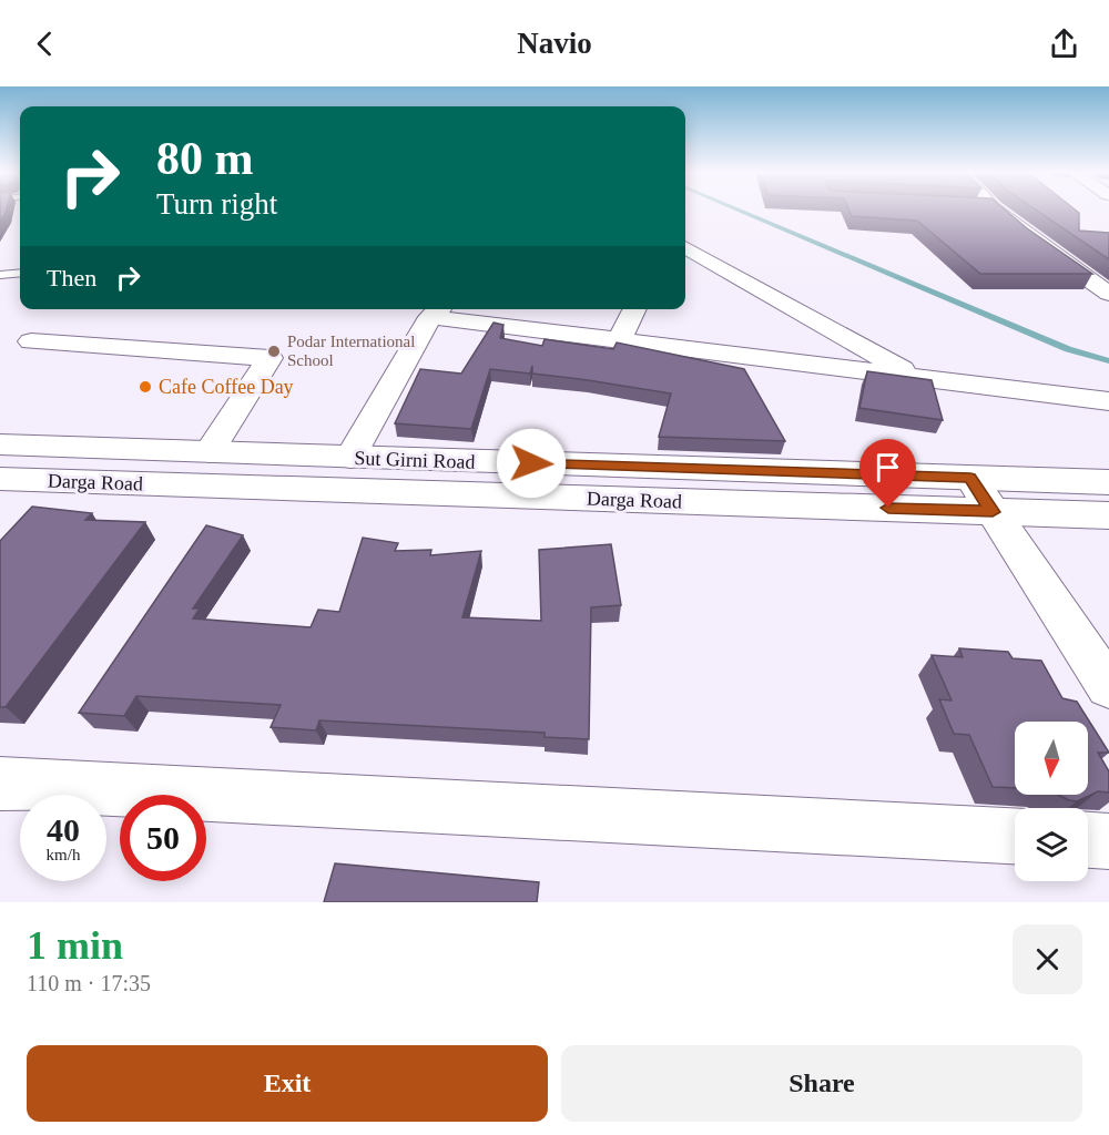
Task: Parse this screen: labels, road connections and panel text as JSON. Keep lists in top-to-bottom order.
{
  "streets": {
    "main road": ["Sut Girni Road", "Darga Road"]
  },
  "places": ["Podar International School", "Cafe Coffee Day"],
  "north": "bottom",
  "page": {
    "header": "Navio",
    "turn": ["80 m", "Turn right"],
    "then": "Then",
    "speed": "40 km/h",
    "limit": "50",
    "heading": ["1 min", "110 m · 17:35"],
    "buttons": ["Exit", "Share"]
  }
}
